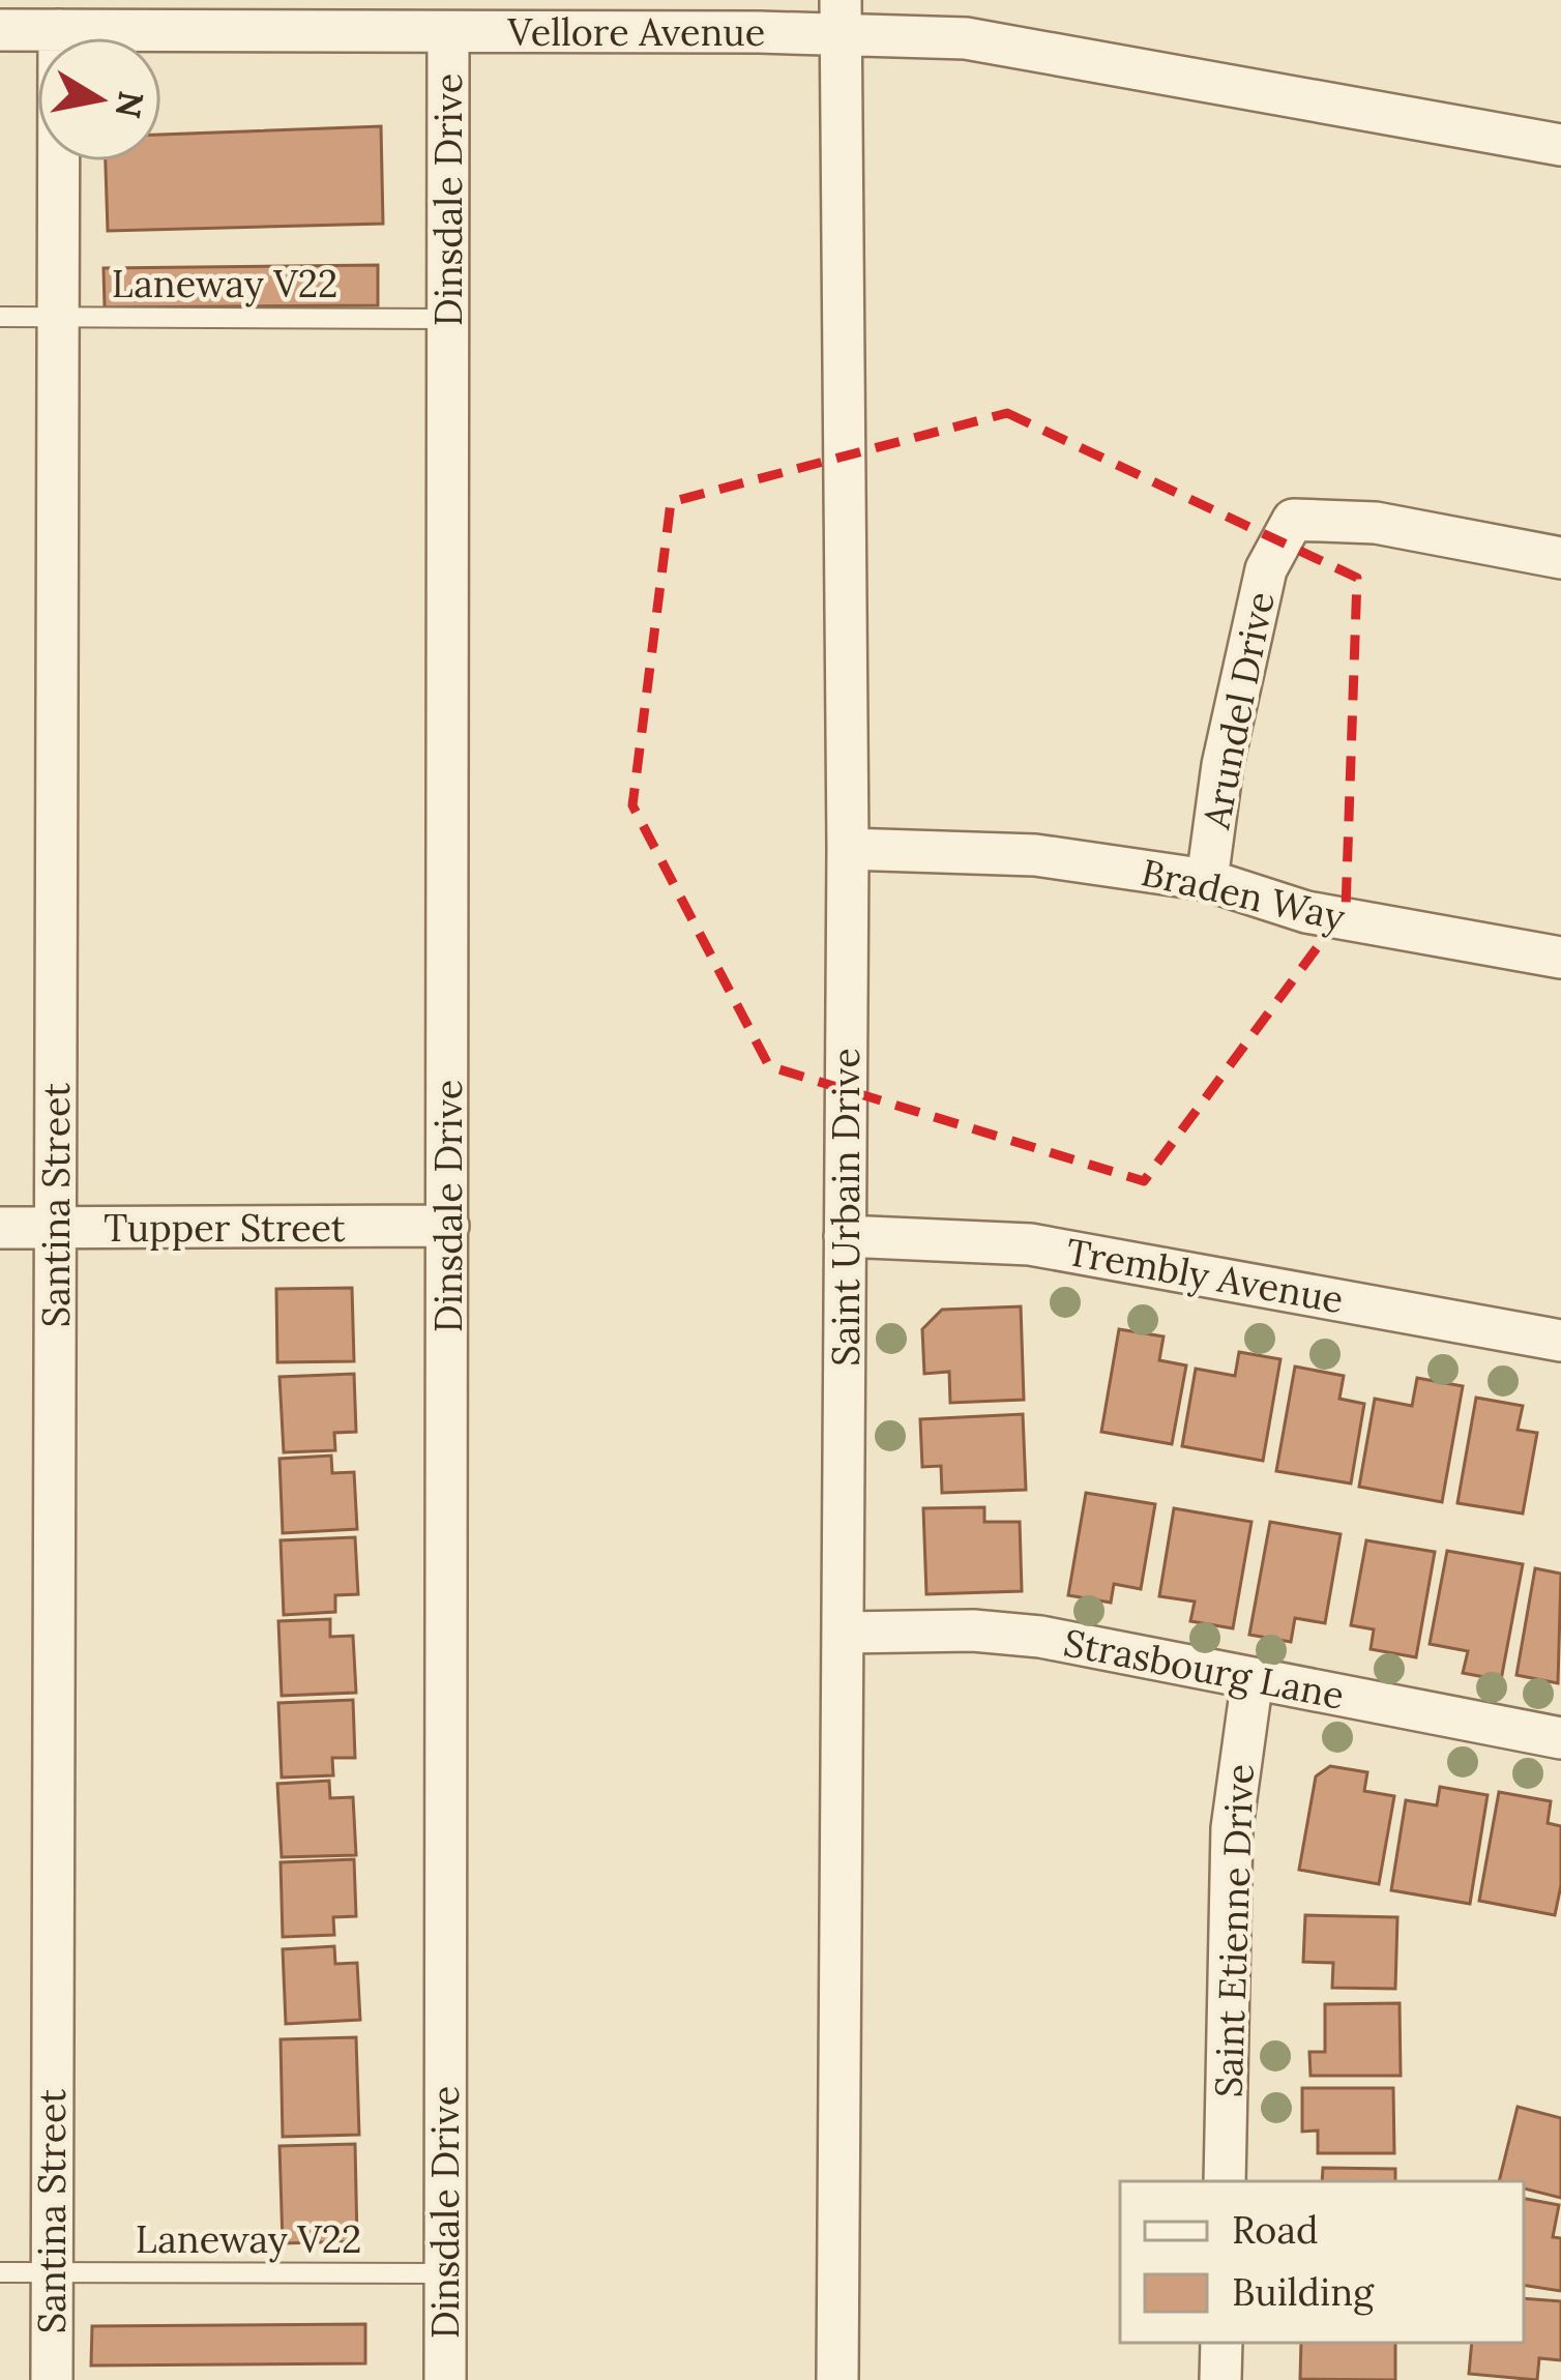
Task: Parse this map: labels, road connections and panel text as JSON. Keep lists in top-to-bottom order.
{
  "streets": {
    "street": [
      "Vellore Avenue",
      "Dinsdale Drive",
      "Arundel Drive",
      "Braden Way",
      "Santina Street",
      "Saint Urbain Drive",
      "Tupper Street",
      "Trembly Avenue",
      "Strasbourg Lane",
      "Saint Etienne Drive"
    ],
    "lane": ["Laneway V22"]
  },
  "crossings": [
    ["Vellore Avenue", "Dinsdale Drive"],
    ["Vellore Avenue", "Santina Street"],
    ["Vellore Avenue", "Saint Urbain Drive"],
    ["Dinsdale Drive", "Laneway V22"],
    ["Dinsdale Drive", "Tupper Street"],
    ["Laneway V22", "Santina Street"],
    ["Arundel Drive", "Braden Way"],
    ["Braden Way", "Saint Urbain Drive"],
    ["Santina Street", "Tupper Street"],
    ["Saint Urbain Drive", "Trembly Avenue"],
    ["Saint Urbain Drive", "Strasbourg Lane"],
    ["Strasbourg Lane", "Saint Etienne Drive"]
  ],
  "legend": ["Road", "Building"],
  "north": "right"
}
